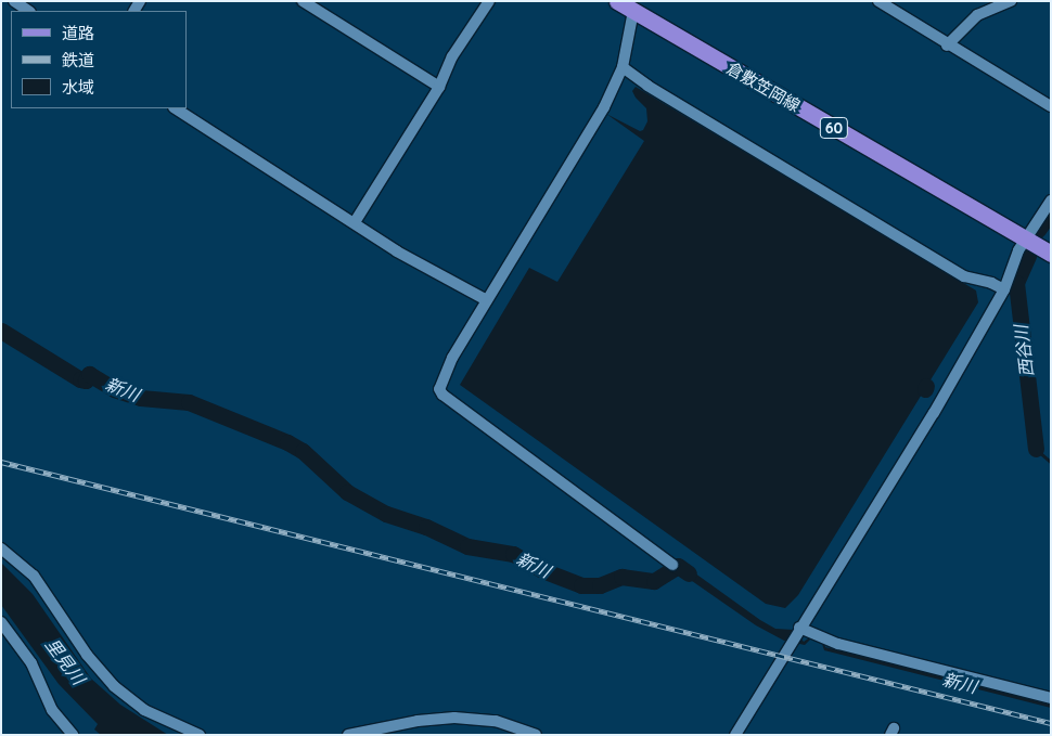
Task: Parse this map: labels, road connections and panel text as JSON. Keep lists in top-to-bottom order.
{
  "streets": {
    "main road": ["倉敷笠岡線", "60"]
  },
  "water": ["西谷川", "新川", "里見川"],
  "legend": ["道路", "鉄道", "水域"]
}
